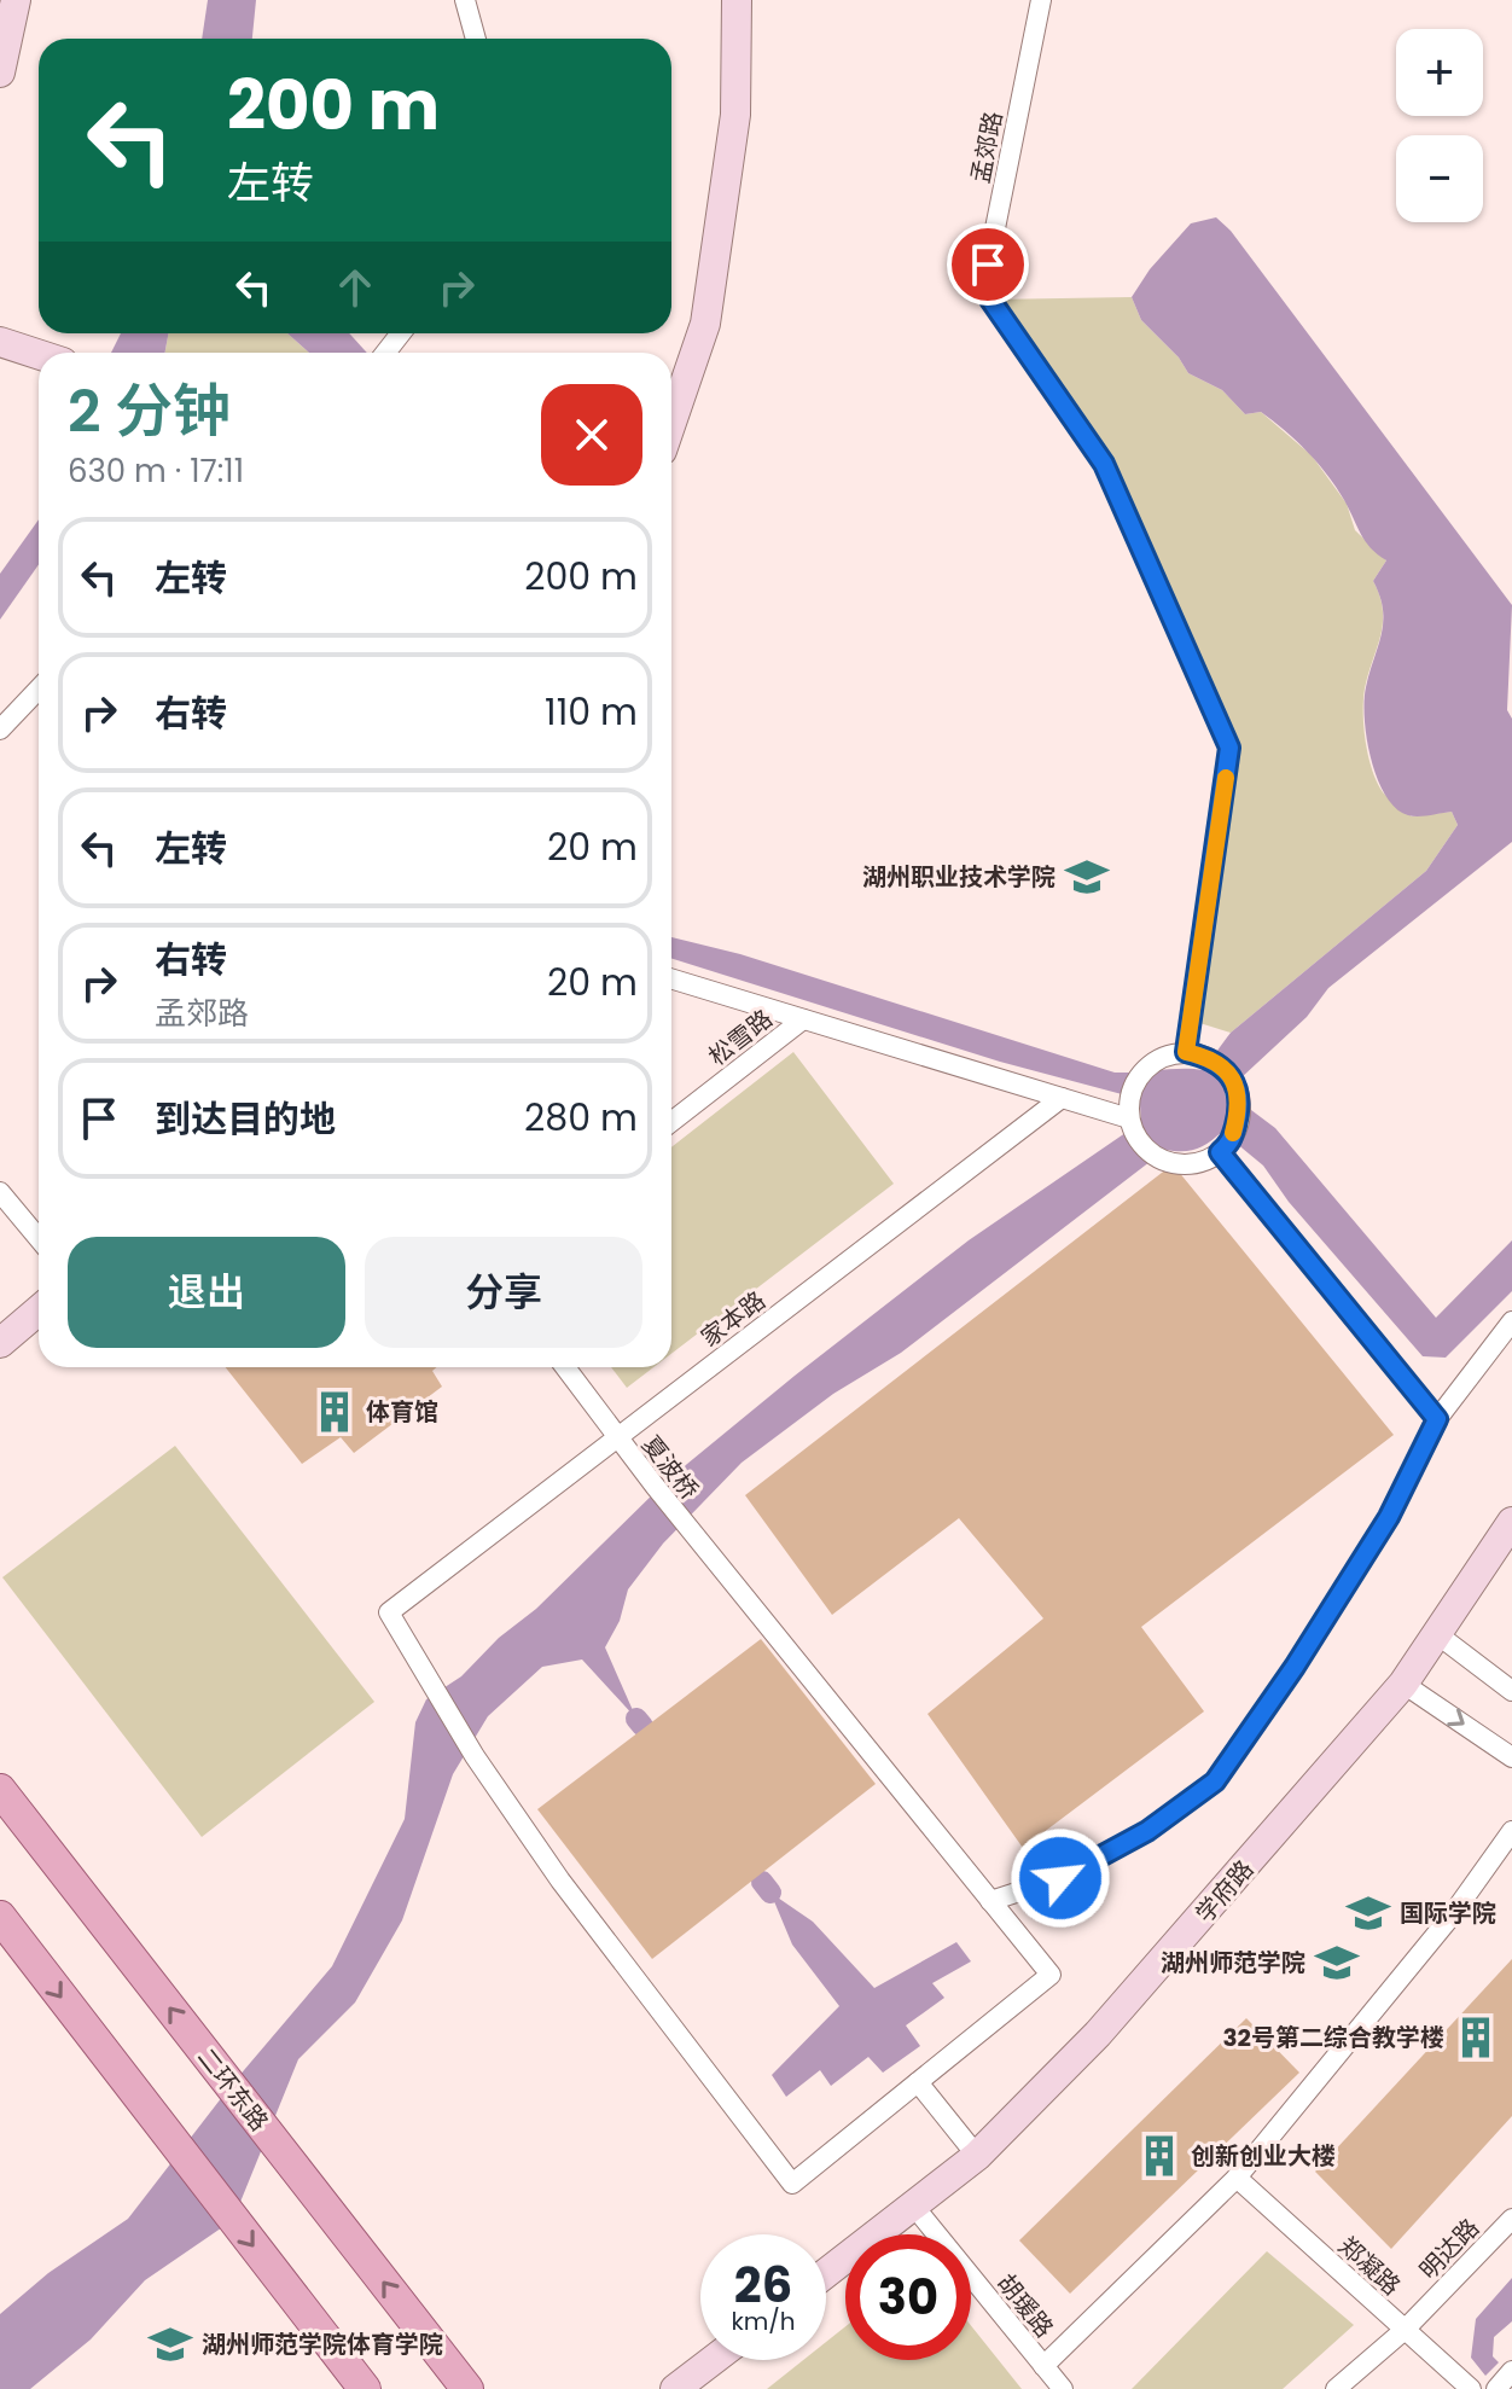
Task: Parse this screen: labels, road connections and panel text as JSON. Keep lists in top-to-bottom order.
{
  "streets": {
    "main road": ["学府路", "二环东路"],
    "street": [
      "孟郊路",
      "松雪路",
      "家本路",
      "夏波桥",
      "明达路",
      "郑凝路",
      "胡瑗路"
    ]
  },
  "crossings": [
    ["家本路", "夏波桥"],
    ["学府路", "胡瑗路"],
    ["明达路", "郑凝路"]
  ],
  "places": {
    "school or university": [
      "湖州职业技术学院",
      "国际学院",
      "湖州师范学院",
      "湖州师范学院体育学院"
    ],
    "building": ["体育馆", "32号第二综合教学楼", "创新创业大楼"]
  },
  "page": {
    "map_buttons": ["+", "−"],
    "turn": ["200 m", "左转"],
    "heading": ["2 分钟", "630 m · 17:11"],
    "list": [
      {
        "name": "左转",
        "value": "200 m"
      },
      {
        "name": "右转",
        "value": "110 m"
      },
      {
        "name": "左转",
        "value": "20 m"
      },
      {
        "name": "右转",
        "note": "孟郊路",
        "value": "20 m"
      },
      {
        "name": "到达目的地",
        "value": "280 m"
      }
    ],
    "buttons": ["退出", "分享"],
    "speed": "26 km/h",
    "limit": "30"
  }
}
